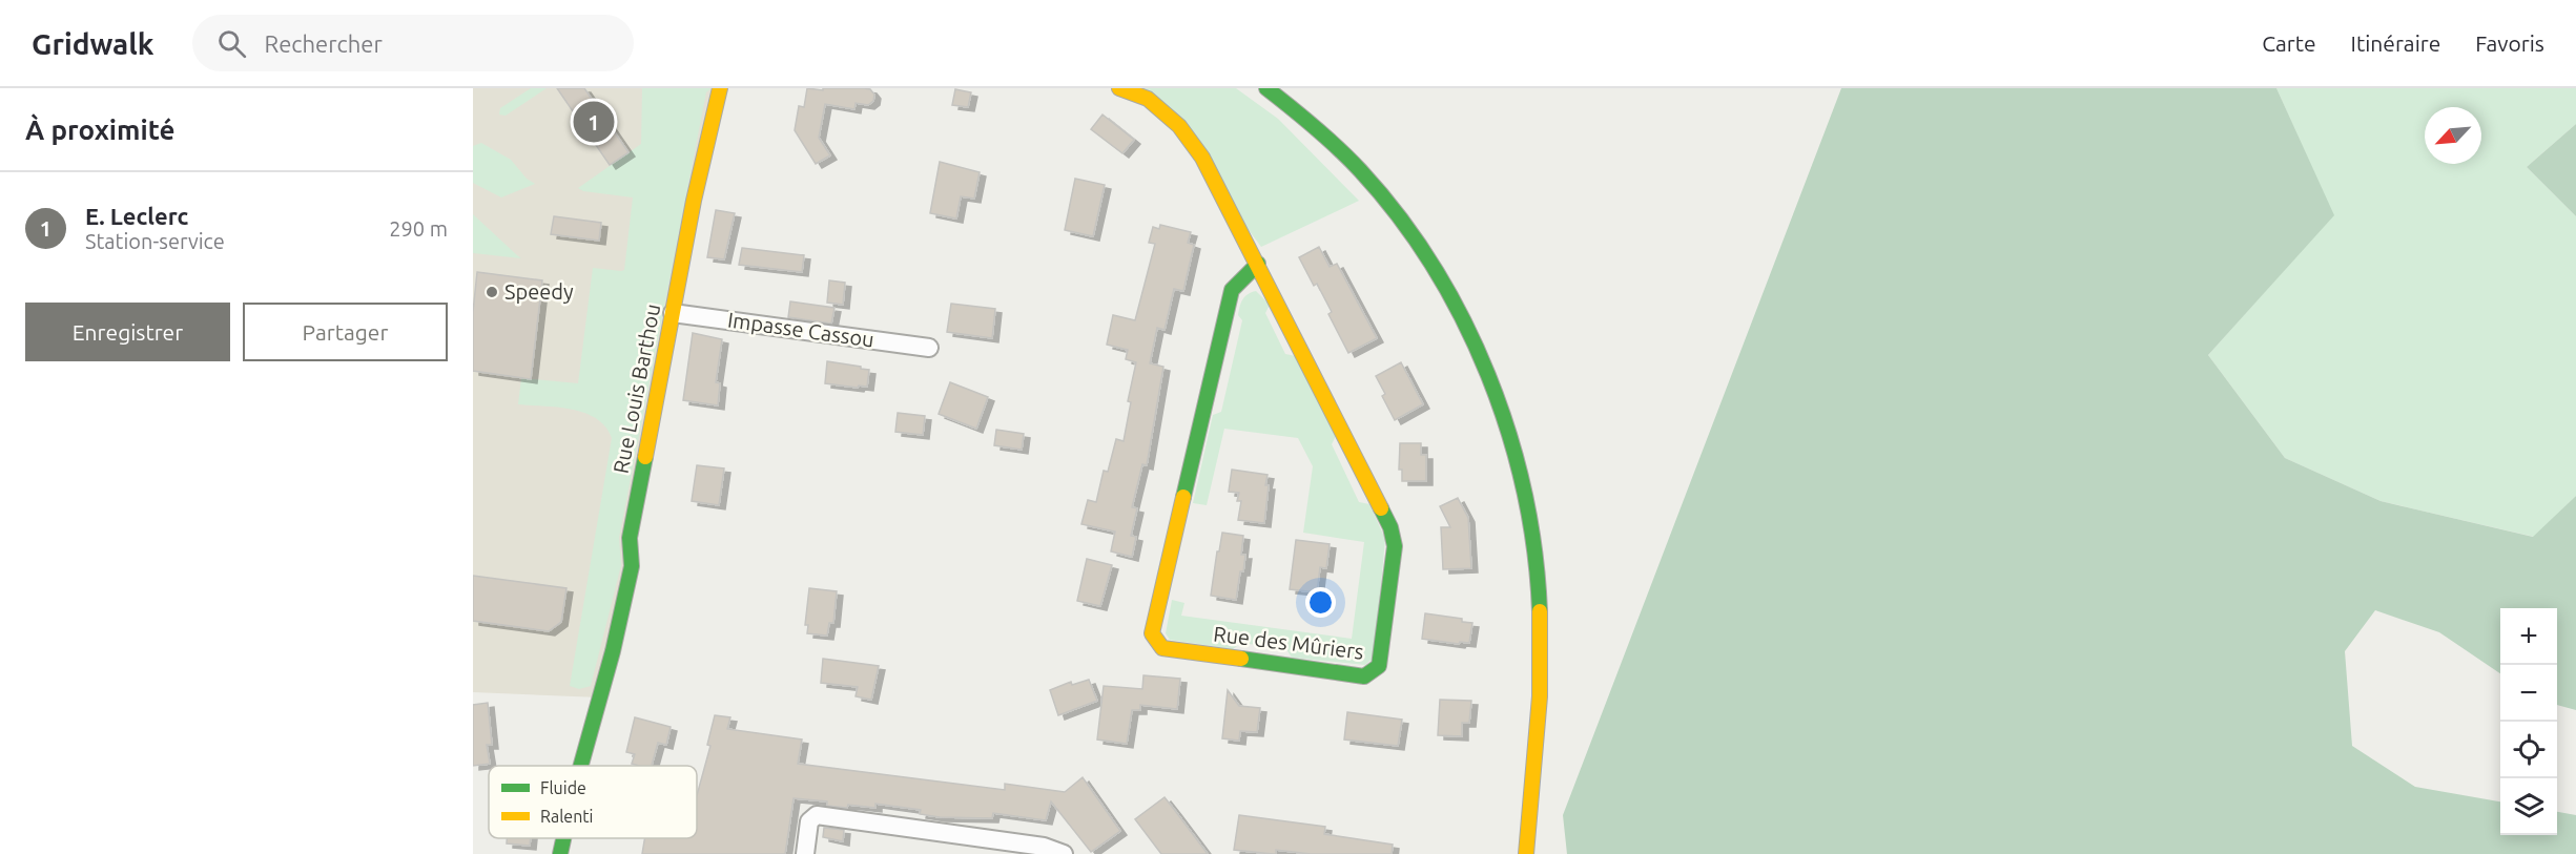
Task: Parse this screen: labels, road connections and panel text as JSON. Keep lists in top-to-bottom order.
{
  "streets": {
    "street": ["Impasse Cassou", "Rue Louis Barthou", "Rue des Mûriers"]
  },
  "crossings": [
    ["Impasse Cassou", "Rue Louis Barthou"]
  ],
  "places": ["Speedy"],
  "legend": ["Fluide", "Ralenti"],
  "north": "bottom left",
  "page": {
    "header": "Gridwalk",
    "search": "Rechercher",
    "nav": ["Carte", "Itinéraire", "Favoris"],
    "heading": "À proximité",
    "pins": "1",
    "list": [
      {
        "mark": "1",
        "name": "E. Leclerc",
        "note": "Station-service",
        "value": "290 m"
      }
    ],
    "buttons": ["Enregistrer", "Partager"],
    "map_buttons": ["+", "−"]
  }
}
